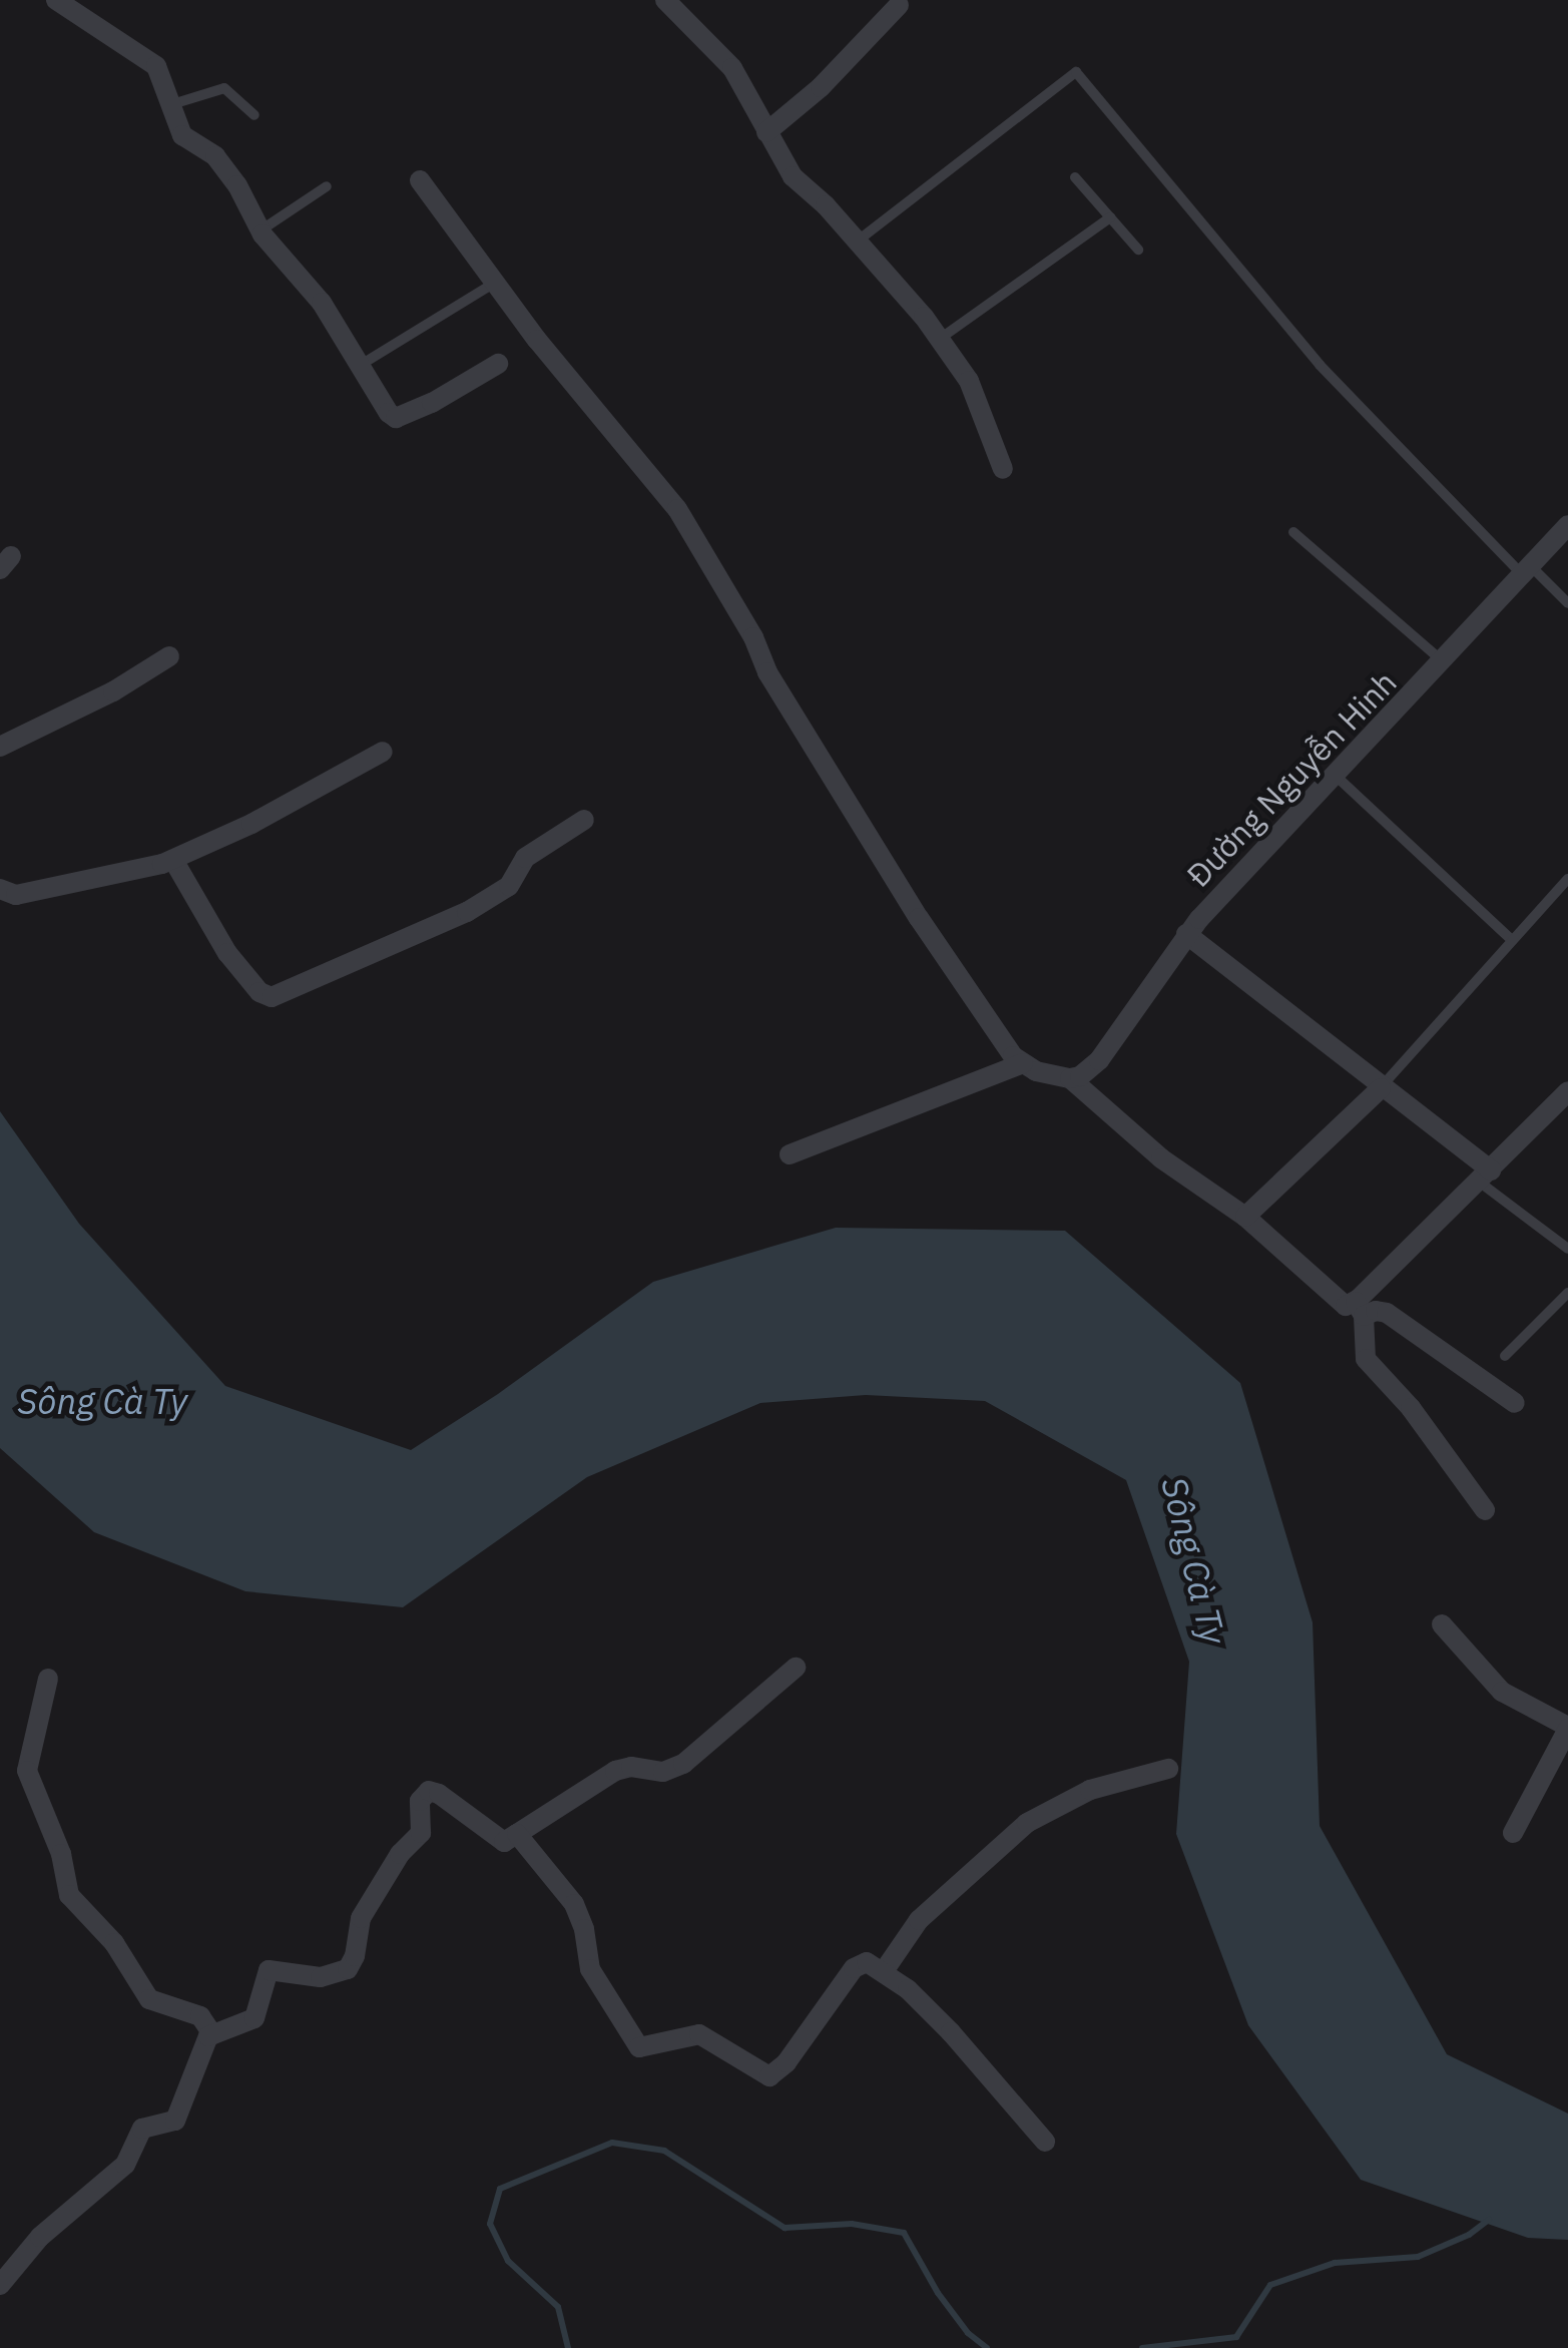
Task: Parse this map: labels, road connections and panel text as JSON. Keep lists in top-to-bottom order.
{
  "streets": {
    "street": ["Đường Nguyễn Hinh"]
  },
  "water": ["Sông Cà Ty"]
}
